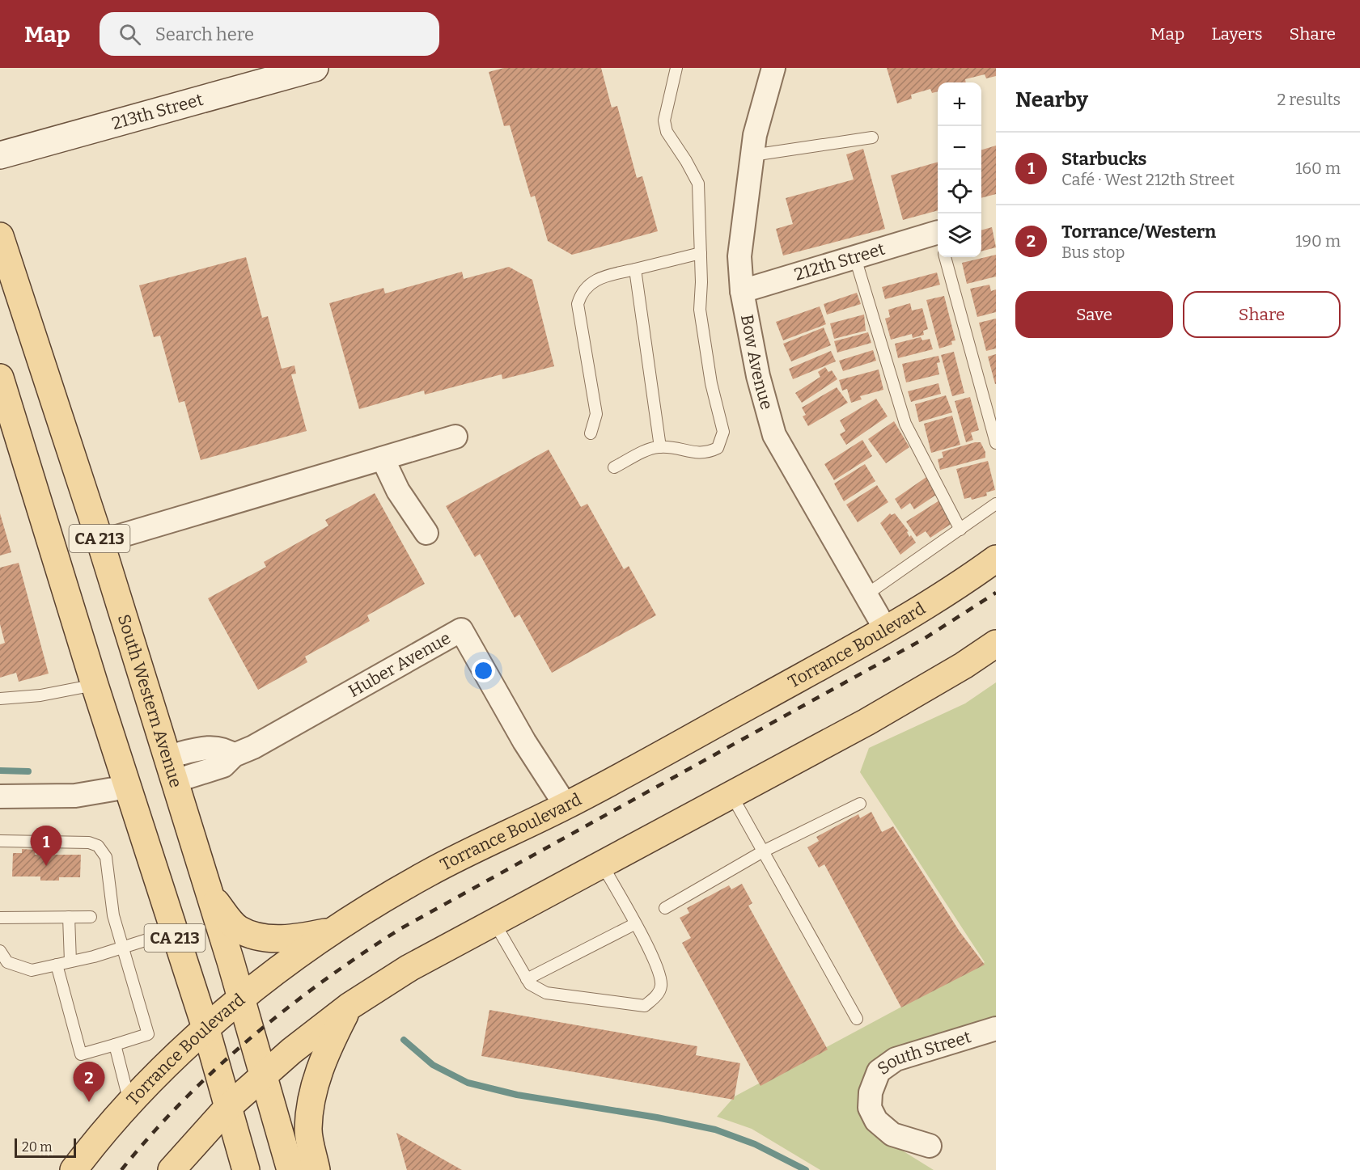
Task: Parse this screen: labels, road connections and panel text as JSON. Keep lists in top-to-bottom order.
{
  "streets": {
    "main road": ["CA 213", "Torrance Boulevard", "South Western Avenue"],
    "street": [
      "213th Street",
      "212th Street",
      "Bow Avenue",
      "Huber Avenue",
      "South Street"
    ]
  },
  "crossings": [
    ["212th Street", "Bow Avenue"],
    ["Bow Avenue", "Torrance Boulevard"],
    ["CA 213", "Torrance Boulevard"],
    ["Torrance Boulevard", "Huber Avenue"],
    ["Torrance Boulevard", "South Western Avenue"],
    ["Huber Avenue", "South Western Avenue"]
  ],
  "scale_bar": "20 m",
  "page": {
    "header": "Map",
    "search": "Search here",
    "nav": ["Map", "Layers", "Share"],
    "heading": ["Nearby", "2 results"],
    "map_buttons": ["+", "−"],
    "list": [
      {
        "mark": "1",
        "name": "Starbucks",
        "note": "Café · West 212th Street",
        "value": "160 m"
      },
      {
        "mark": "2",
        "name": "Torrance/Western",
        "note": "Bus stop",
        "value": "190 m"
      }
    ],
    "buttons": ["Save", "Share"],
    "pins": ["1", "2"],
    "scale": "20 m"
  }
}
